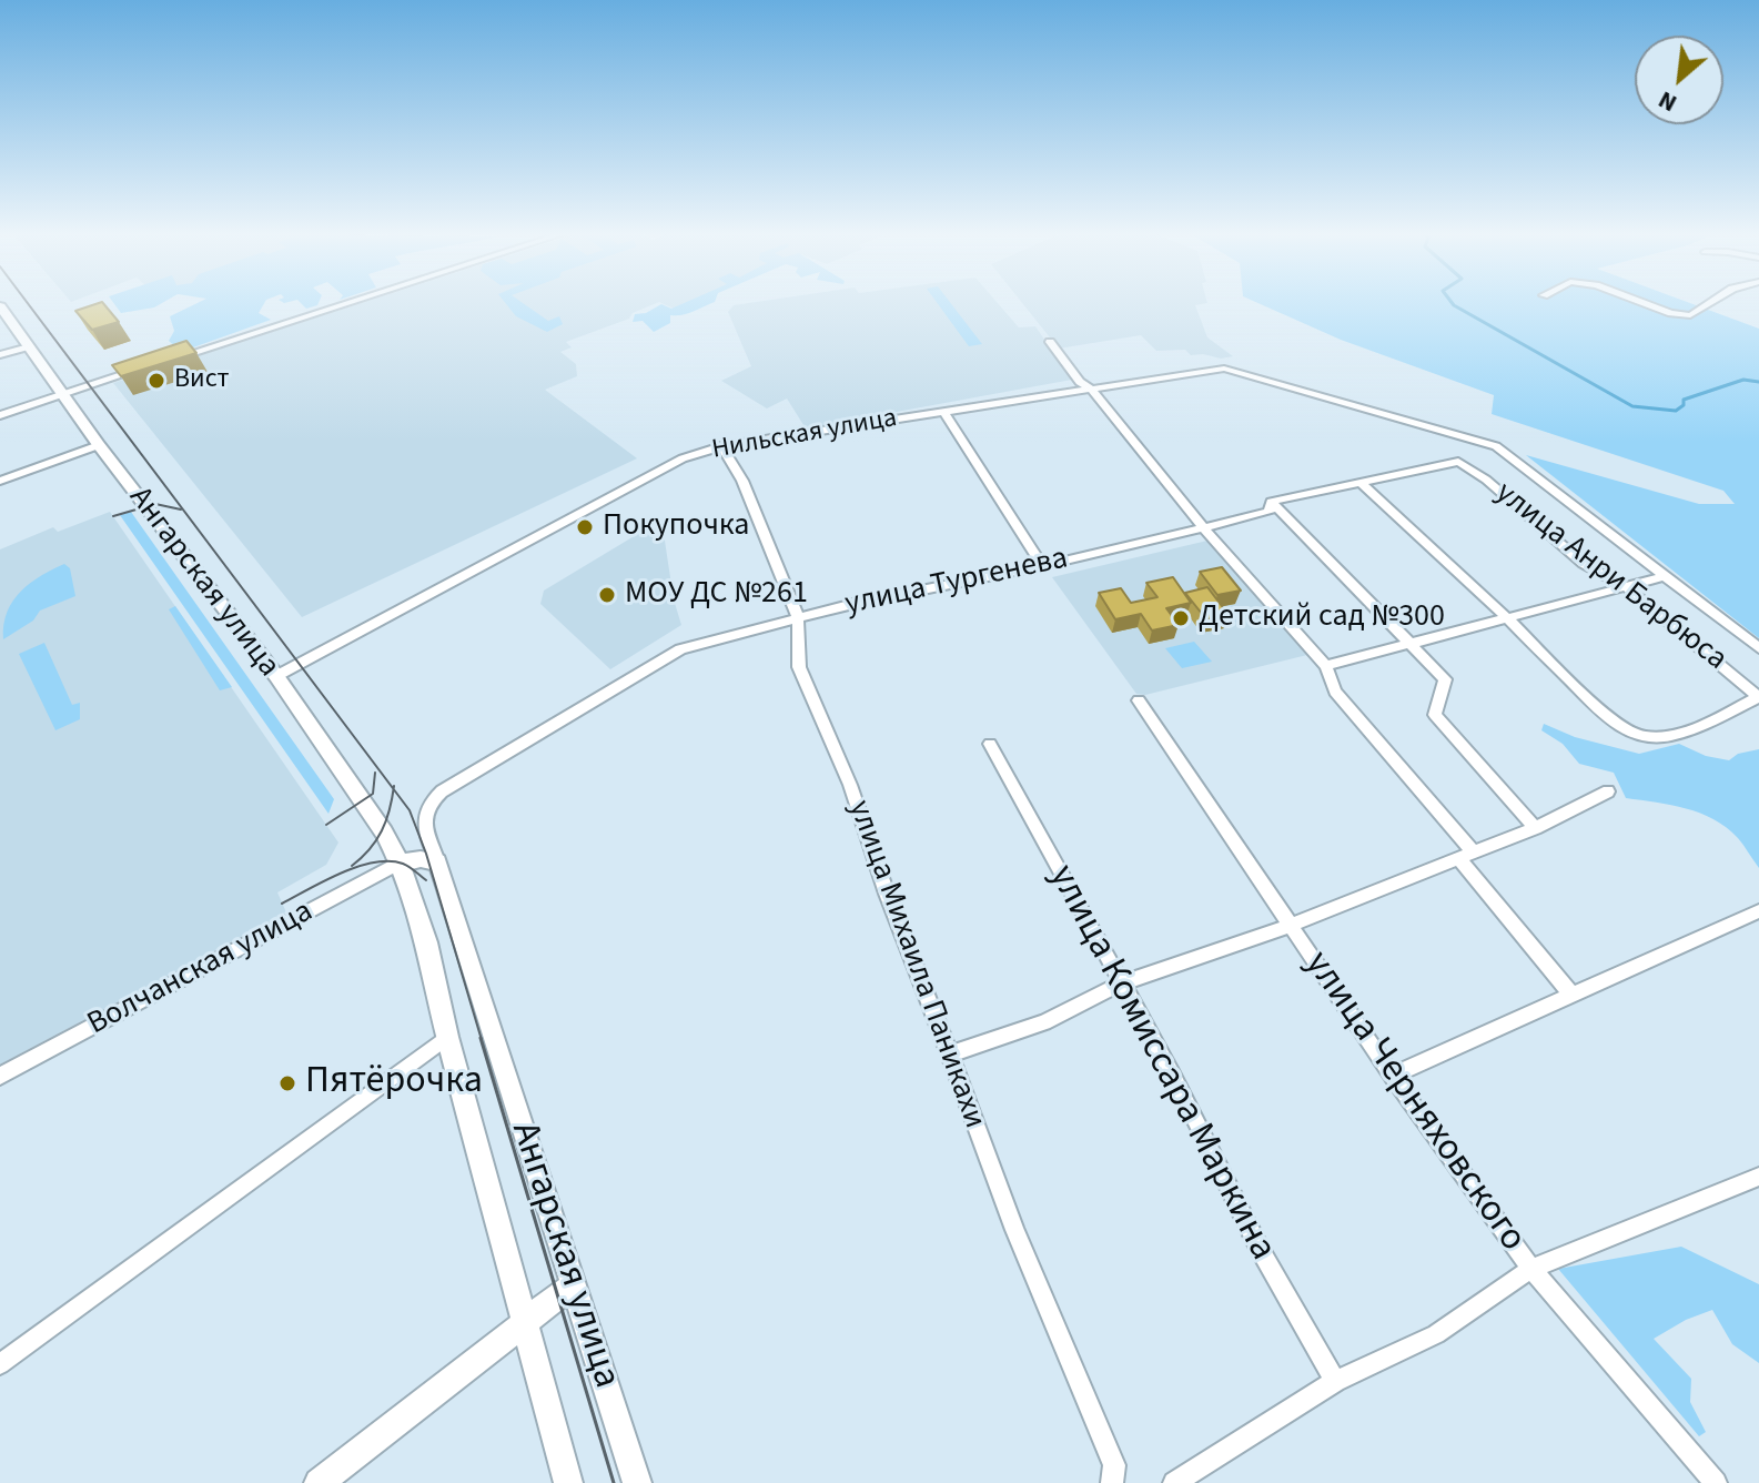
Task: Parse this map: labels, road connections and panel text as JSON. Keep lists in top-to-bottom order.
{
  "streets": {
    "main road": ["Ангарская улица"],
    "street": [
      "Нильская улица",
      "улица Анри Барбюса",
      "улица Тургенева",
      "улица Михаила Паникахи",
      "Волчанская улица",
      "улица Комиссара Маркина",
      "улица Черняховского"
    ]
  },
  "crossings": [
    ["Нильская улица", "Ангарская улица"],
    ["Нильская улица", "улица Михаила Паникахи"],
    ["улица Анри Барбюса", "улица Тургенева"],
    ["Ангарская улица", "улица Тургенева"],
    ["Ангарская улица", "Волчанская улица"],
    ["улица Тургенева", "улица Михаила Паникахи"],
    ["улица Тургенева", "Волчанская улица"]
  ],
  "places": [
    "Вист",
    "Покупочка",
    "МОУ ДС №261",
    "Детский сад №300",
    "Пятёрочка"
  ],
  "north": "bottom left"
}
